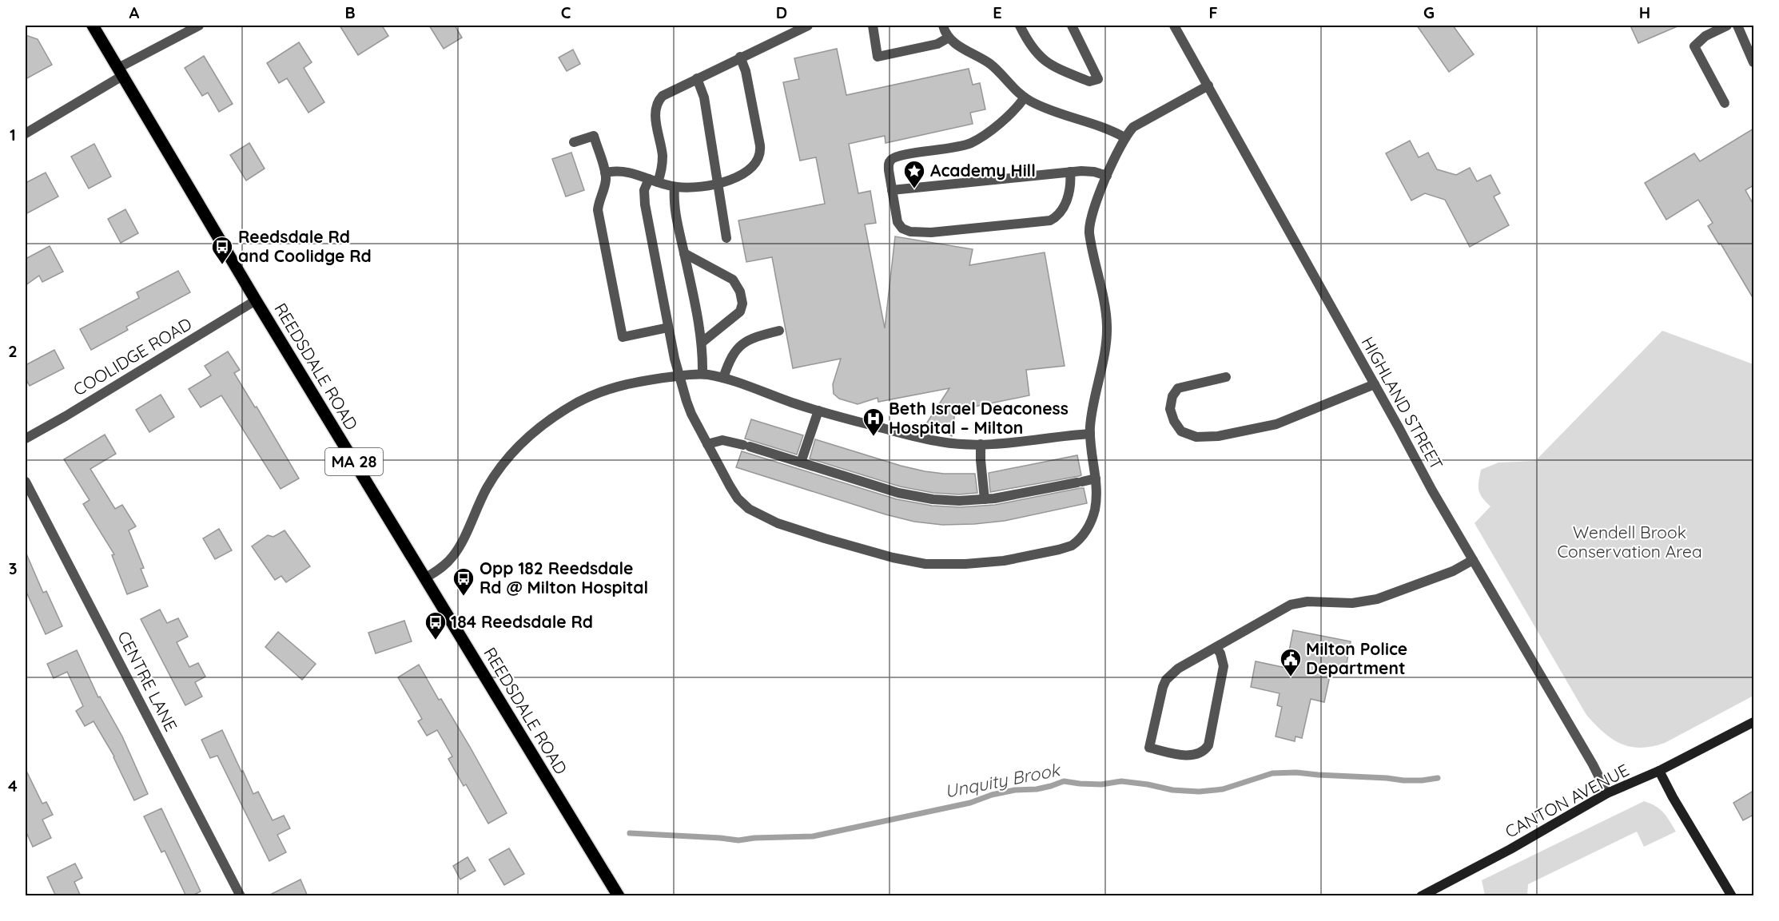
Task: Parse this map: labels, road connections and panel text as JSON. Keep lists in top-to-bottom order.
{
  "streets": {
    "main road": ["REEDSDALE ROAD", "MA 28", "CANTON AVENUE"],
    "street": ["COOLIDGE ROAD", "HIGHLAND STREET", "CENTRE LANE"]
  },
  "crossings": [
    ["COOLIDGE ROAD", "REEDSDALE ROAD"],
    ["HIGHLAND STREET", "CANTON AVENUE"]
  ],
  "water": ["Unquity Brook"],
  "parks": ["Wendell Brook Conservation Area"],
  "places": {
    "place": ["Academy Hill"],
    "bus stop": ["Reedsdale Rd and Coolidge Rd", "Opp 182 Reedsdale Rd @ Milton Hospital", "184 Reedsdale Rd"],
    "hospital": ["Beth Israel Deaconess Hospital – Milton"],
    "public building": ["Milton Police Department"]
  },
  "grid": {
    "columns": [
      "A",
      "B",
      "C",
      "D",
      "E",
      "F",
      "G",
      "H"
    ],
    "rows": [
      "1",
      "2",
      "3",
      "4"
    ]
  }
}
